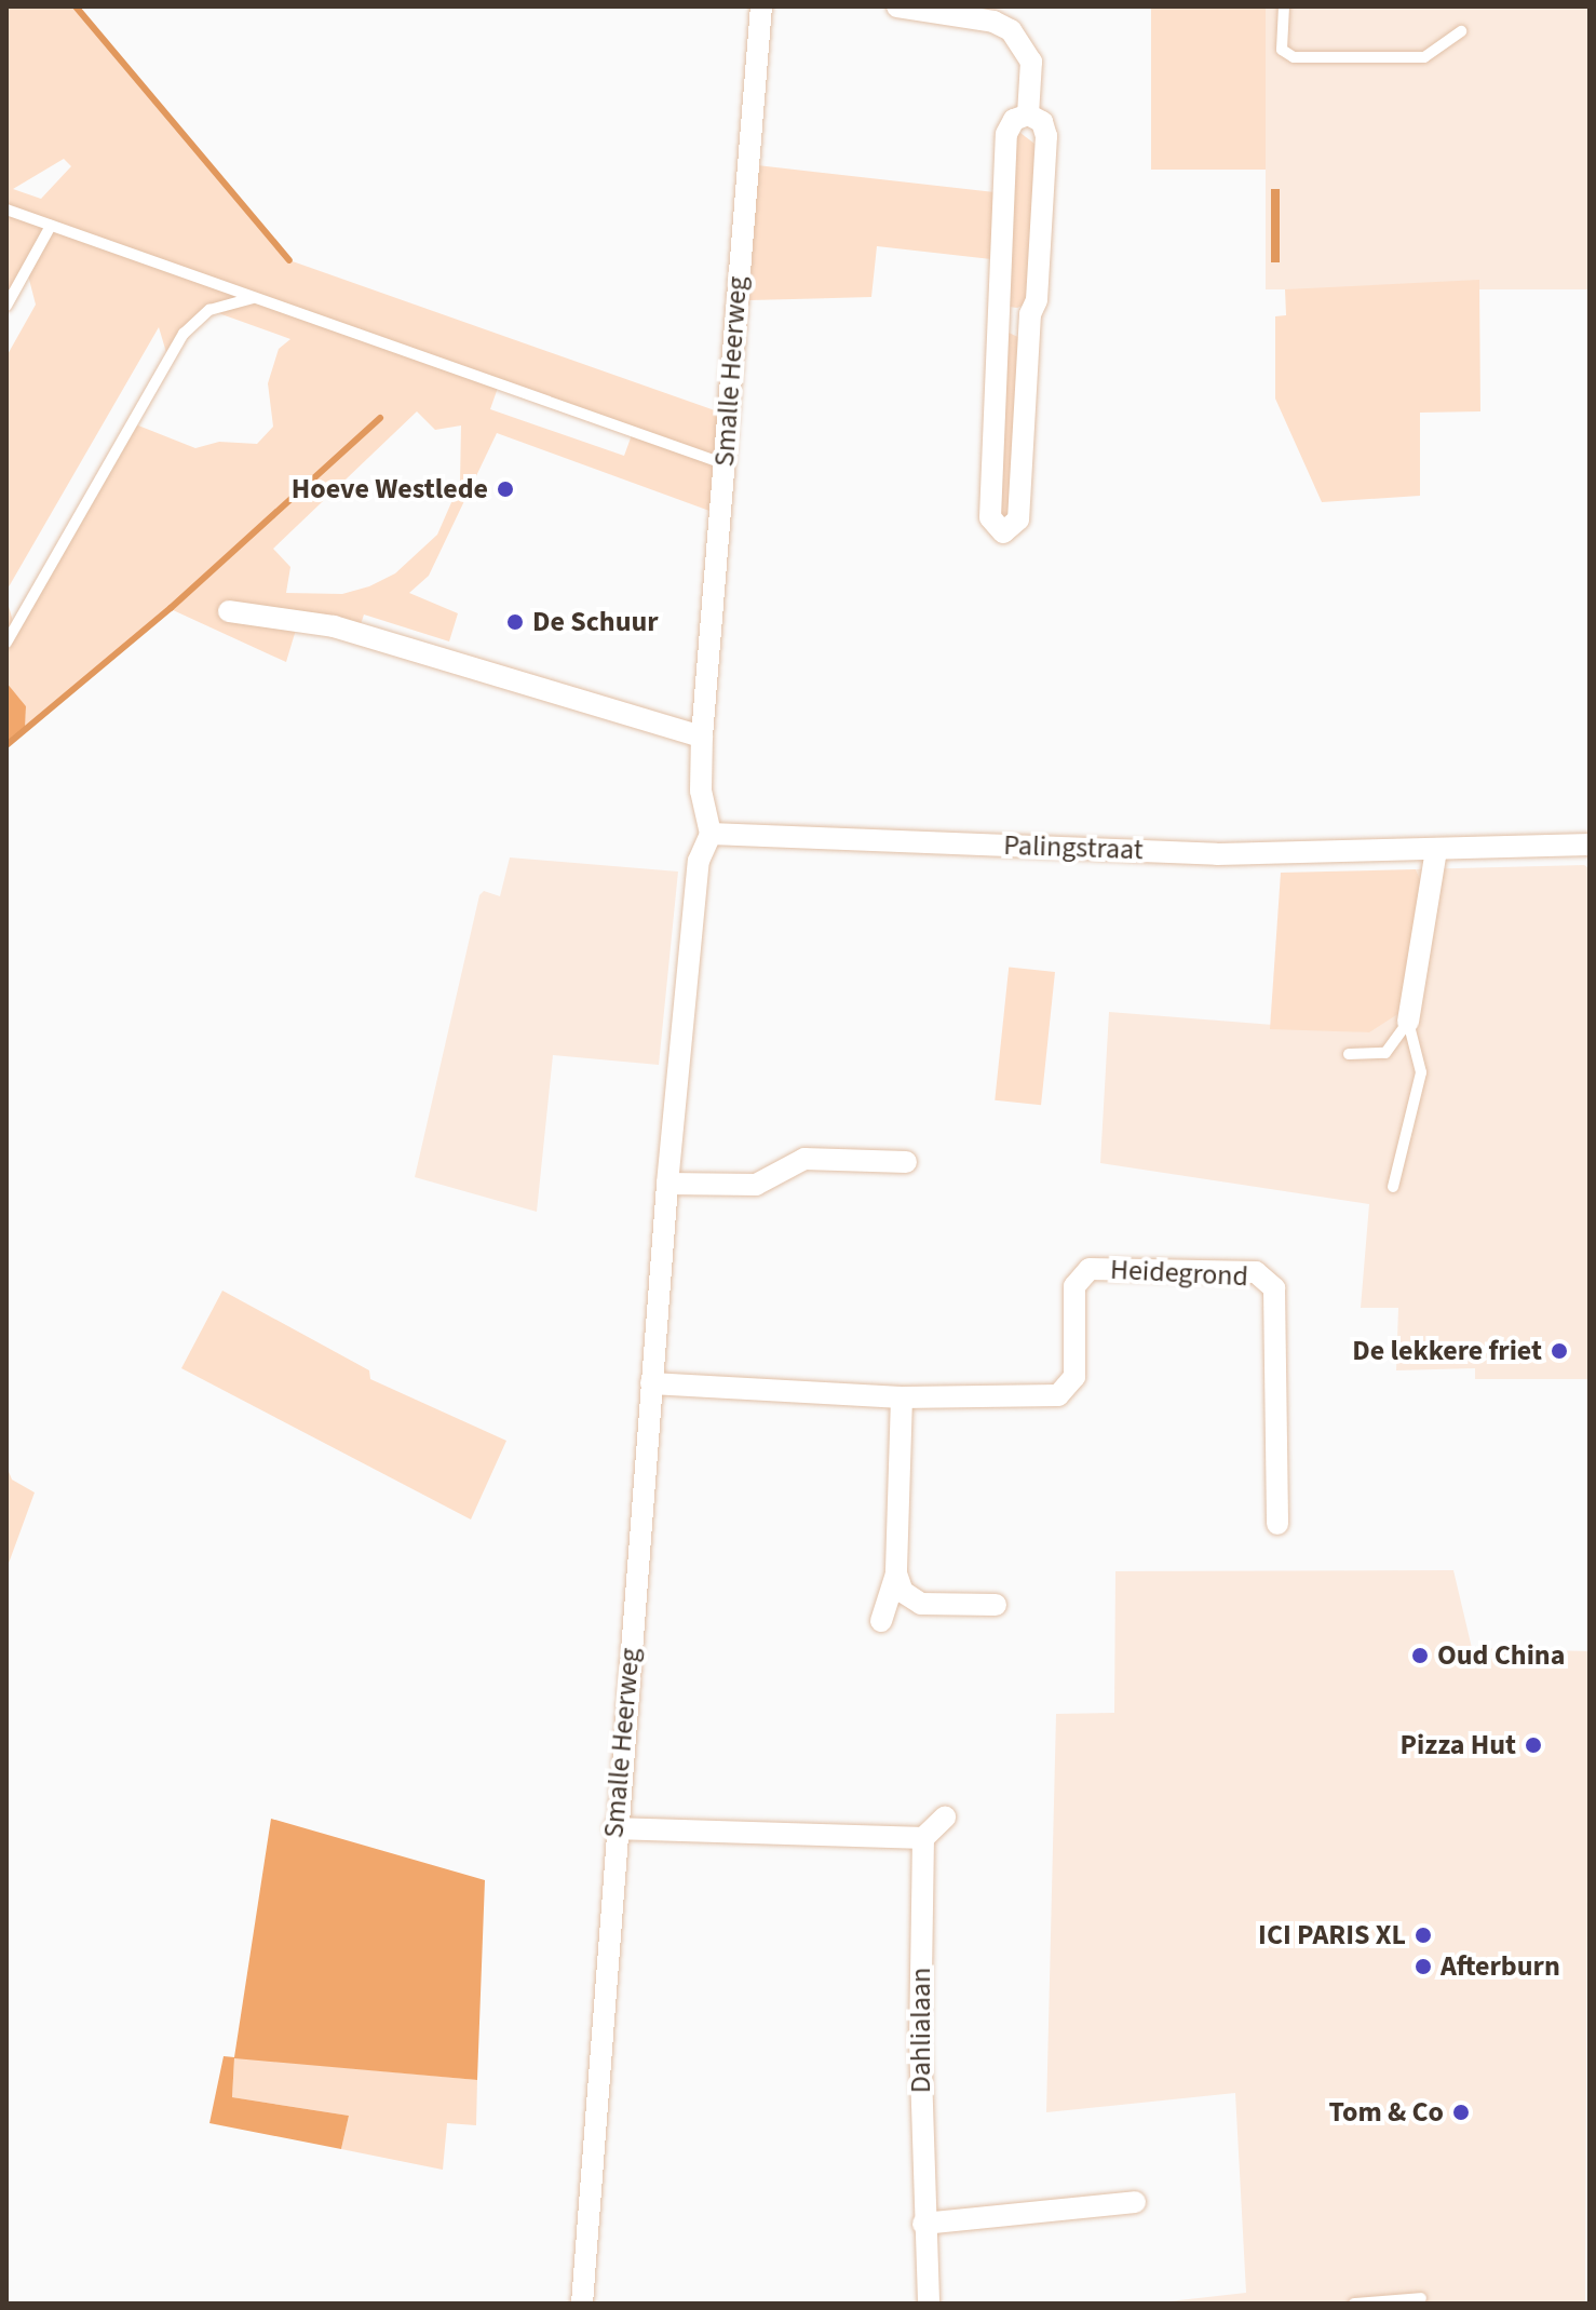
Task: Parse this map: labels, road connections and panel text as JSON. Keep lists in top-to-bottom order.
{
  "streets": {
    "street": [
      "Smalle Heerweg",
      "Palingstraat",
      "Heidegrond",
      "Dahlialaan"
    ]
  },
  "crossings": [
    ["Smalle Heerweg", "Palingstraat"],
    ["Smalle Heerweg", "Heidegrond"]
  ],
  "places": [
    "Hoeve Westlede",
    "De Schuur",
    "De lekkere friet",
    "Oud China",
    "Pizza Hut",
    "ICI PARIS XL",
    "Afterburn",
    "Tom & Co"
  ]
}
